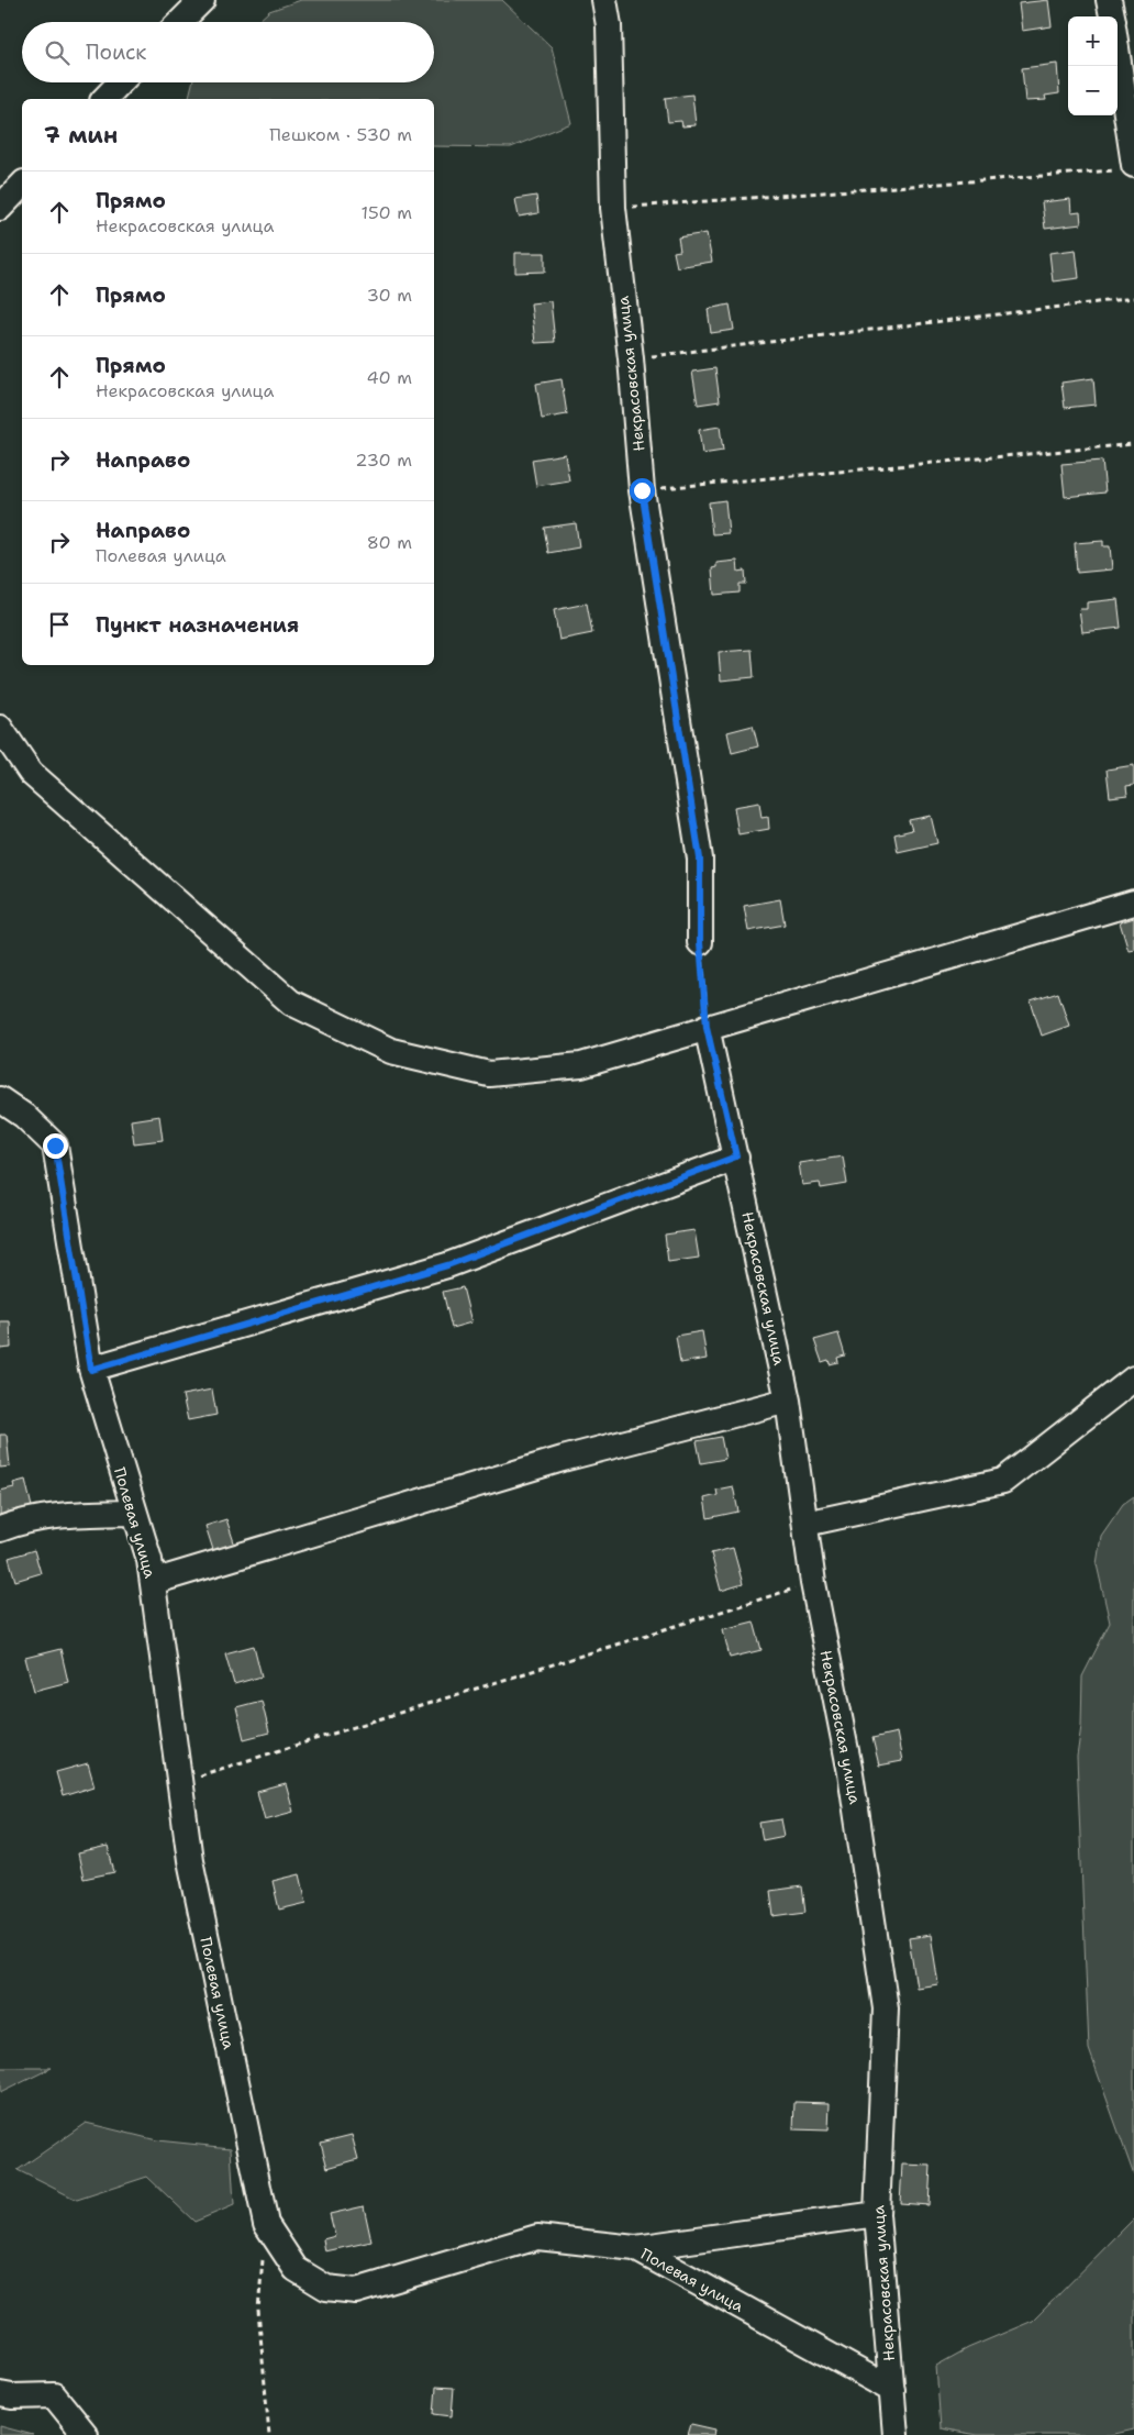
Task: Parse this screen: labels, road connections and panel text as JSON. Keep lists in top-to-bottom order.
{
  "streets": {
    "street": ["Некрасовская улица", "Полевая улица"]
  },
  "crossings": [
    ["Некрасовская улица", "Полевая улица"]
  ],
  "page": {
    "map_buttons": ["+", "−"],
    "search": "Поиск",
    "heading": ["7 мин", "Пешком · 530 m"],
    "list": [
      ["Прямо", "Некрасовская улица", "150 m"],
      ["Прямо", "30 m"],
      ["Прямо", "Некрасовская улица", "40 m"],
      ["Направо", "230 m"],
      ["Направо", "Полевая улица", "80 m"],
      "Пункт назначения"
    ]
  }
}
